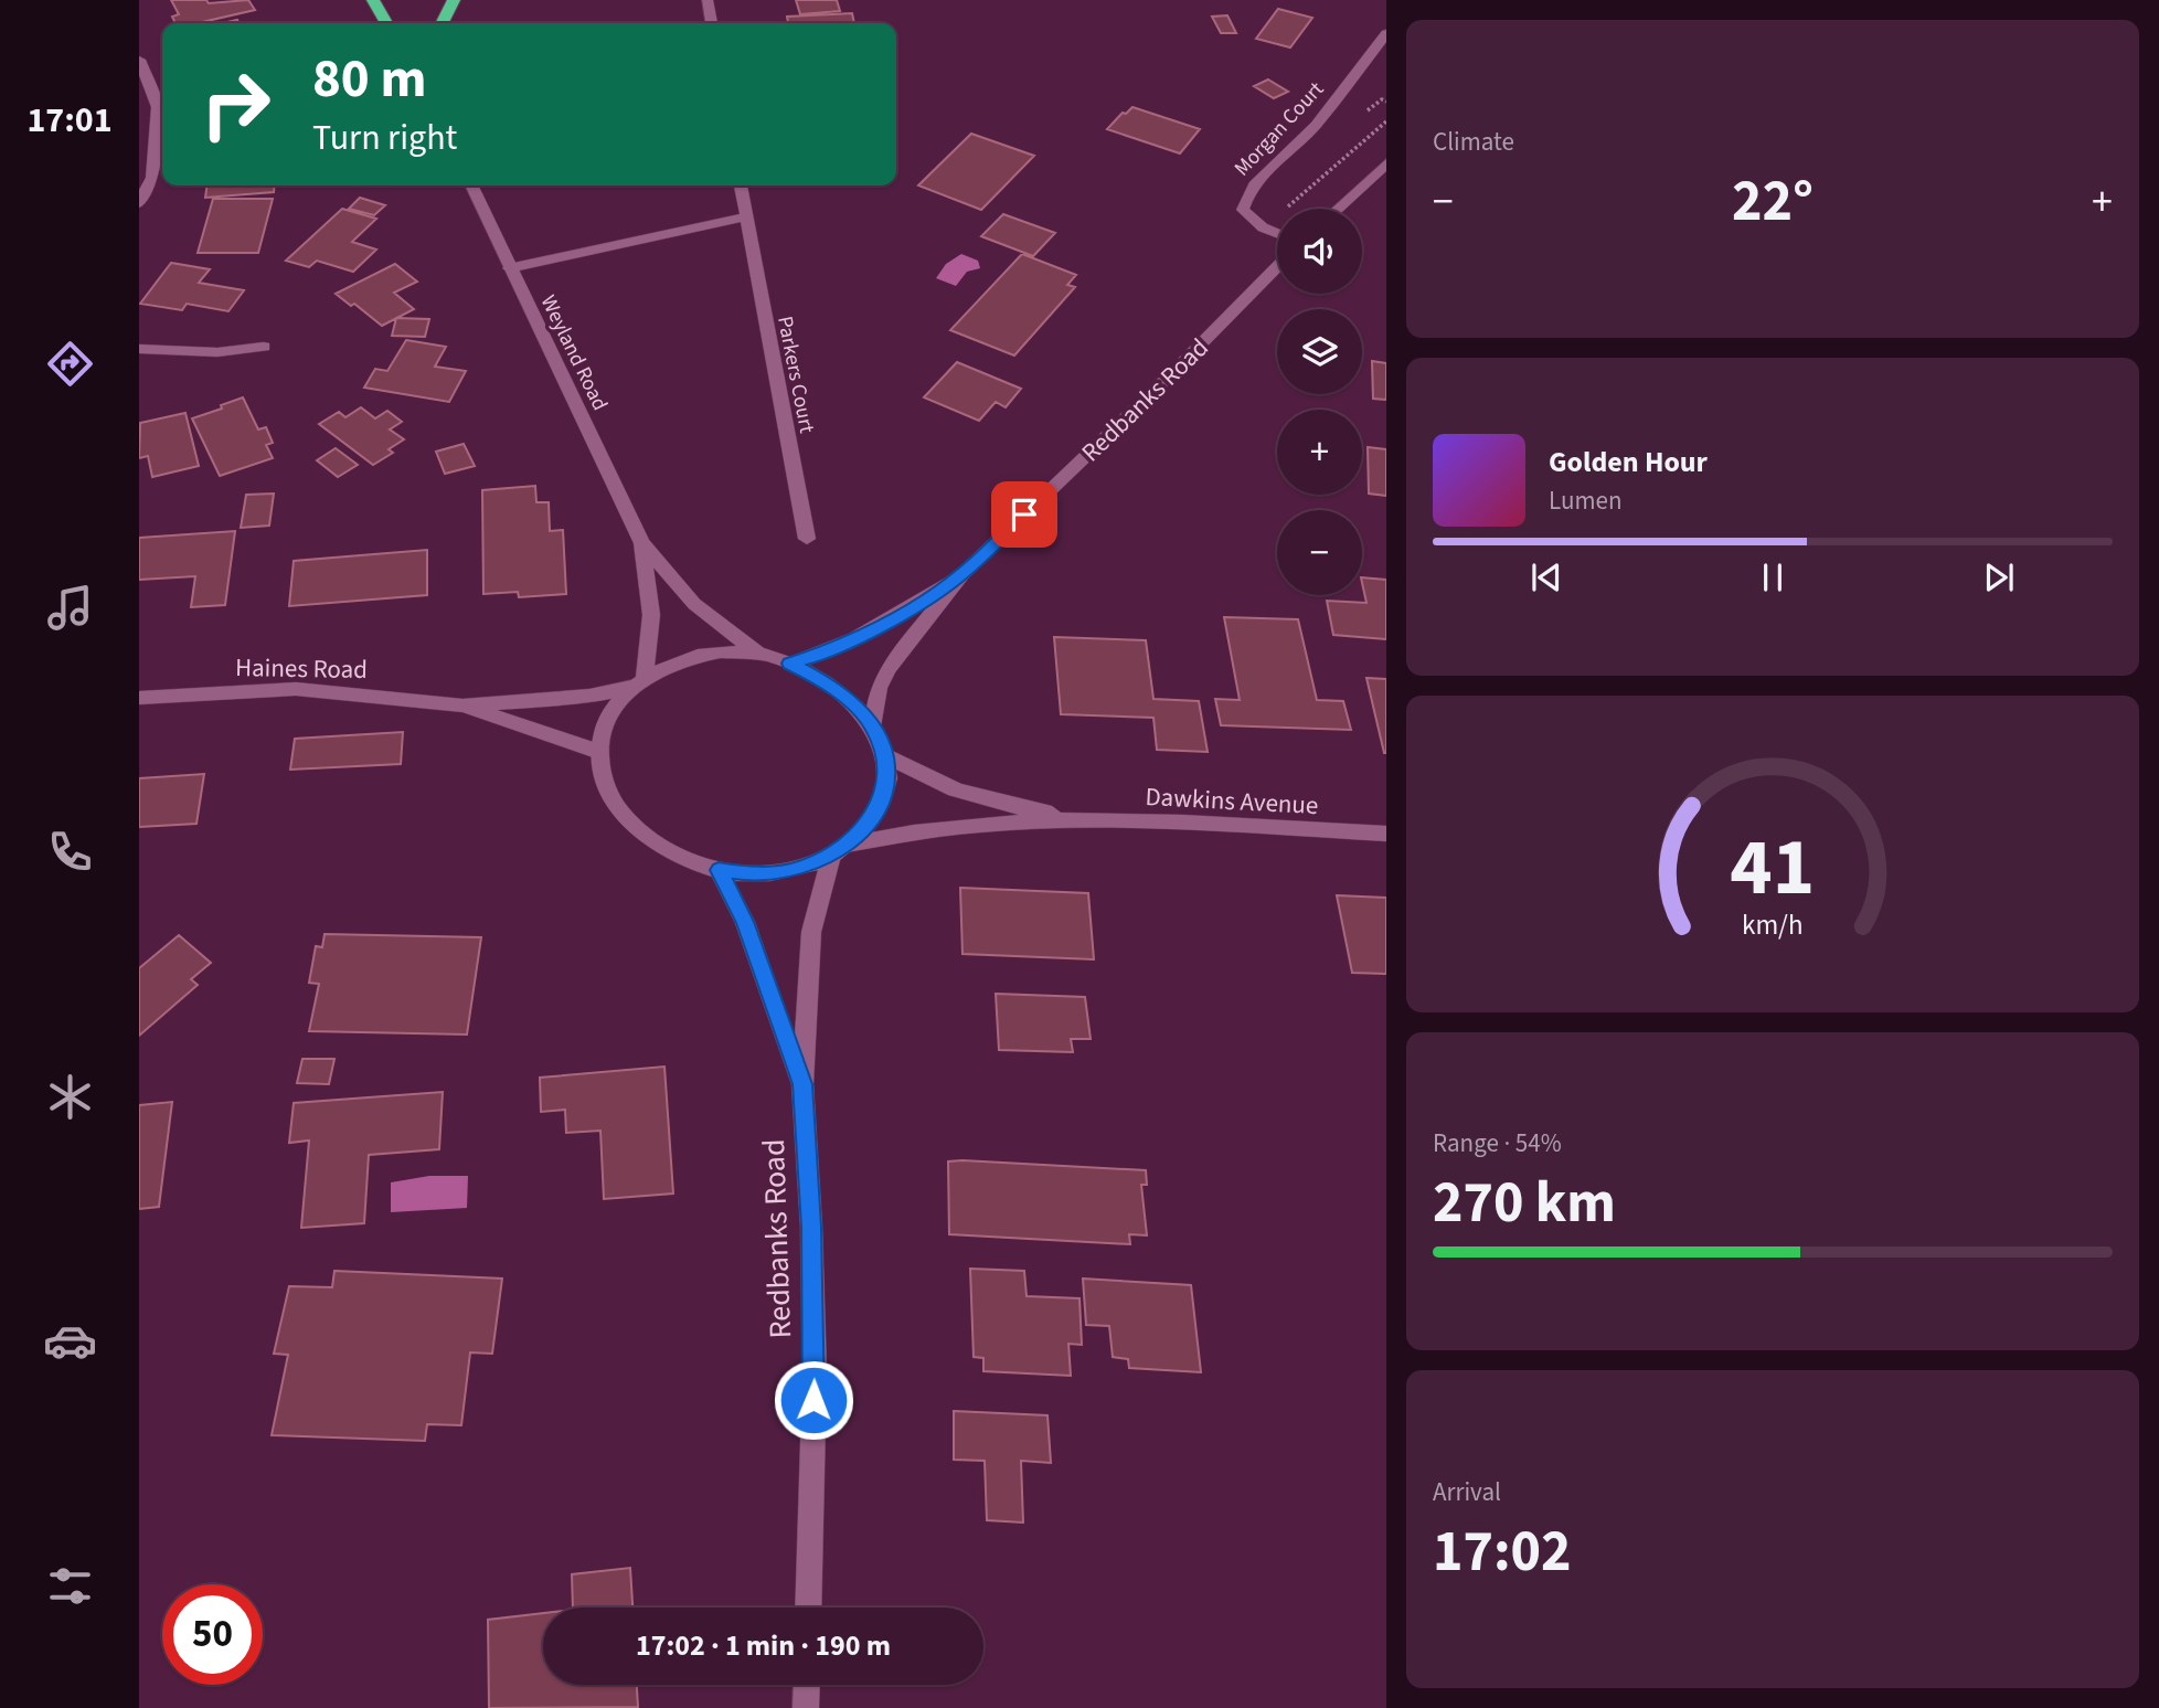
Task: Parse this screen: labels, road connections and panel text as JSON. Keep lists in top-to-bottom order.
{
  "streets": {
    "main road": [
      "Morgan Court",
      "Weyland Road",
      "Parkers Court",
      "Redbanks Road",
      "Haines Road",
      "Dawkins Avenue"
    ]
  },
  "crossings": [
    ["Weyland Road", "Redbanks Road"],
    ["Weyland Road", "Haines Road"],
    ["Weyland Road", "Dawkins Avenue"],
    ["Redbanks Road", "Haines Road"],
    ["Redbanks Road", "Dawkins Avenue"],
    ["Haines Road", "Dawkins Avenue"]
  ],
  "page": {
    "tabs": "17:01",
    "tile": [
      "Climate",
      ["Range · 54%", "270 km"],
      ["Arrival", "17:02"]
    ],
    "turn": ["80 m", "Turn right"],
    "heat": ["−", "22°", "+"],
    "map_buttons": ["+", "−"],
    "song": ["Golden Hour", "Lumen"],
    "limit": "50",
    "trip": "17:02 · 1 min · 190 m",
    "gauge": ["41", "km/h"]
  }
}
